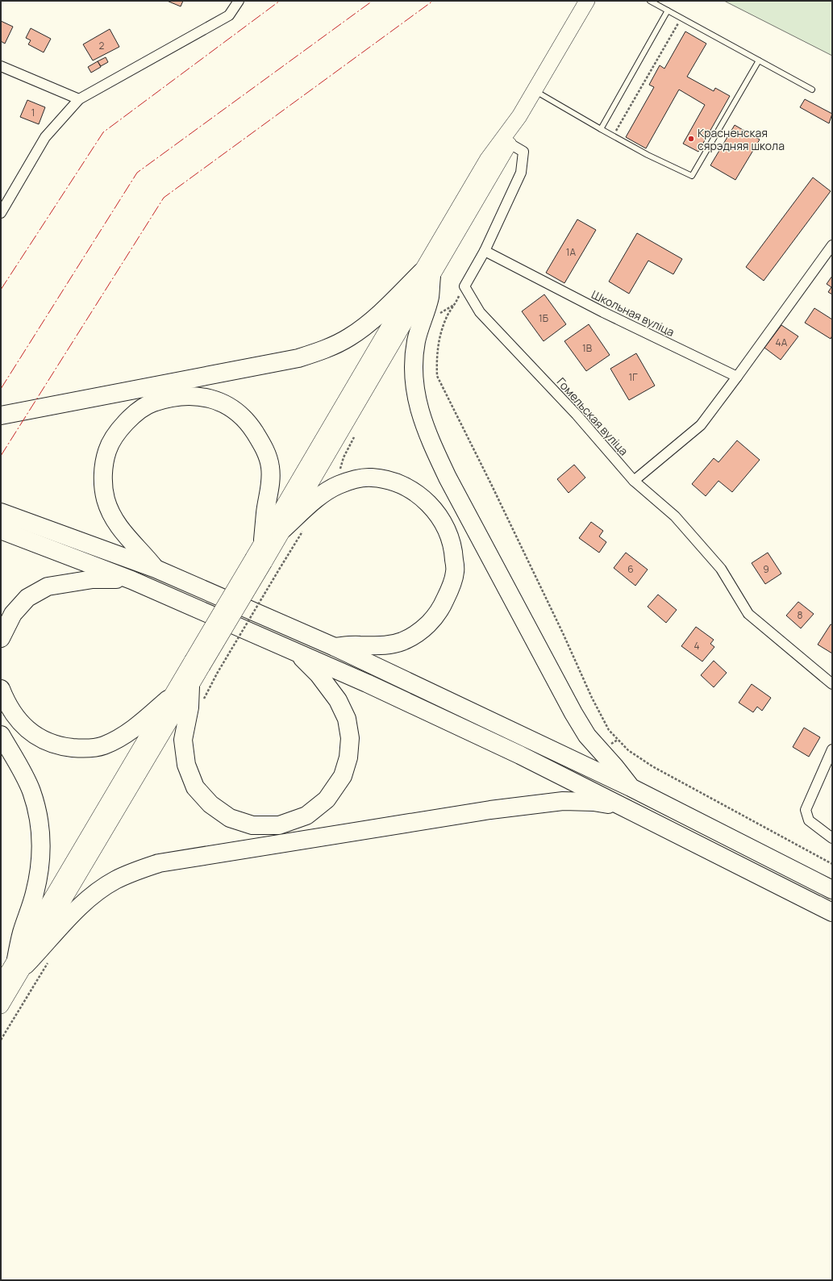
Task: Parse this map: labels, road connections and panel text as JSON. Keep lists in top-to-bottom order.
{
  "streets": {
    "street": ["Школьная вуліца", "Гомельская вуліца"]
  },
  "places": ["Красненская сярэдняя школа"],
  "house_numbers": [
    "2",
    "1",
    "1А",
    "1Б",
    "4А",
    "1В",
    "1Г",
    "6",
    "9",
    "8",
    "4"
  ]
}
